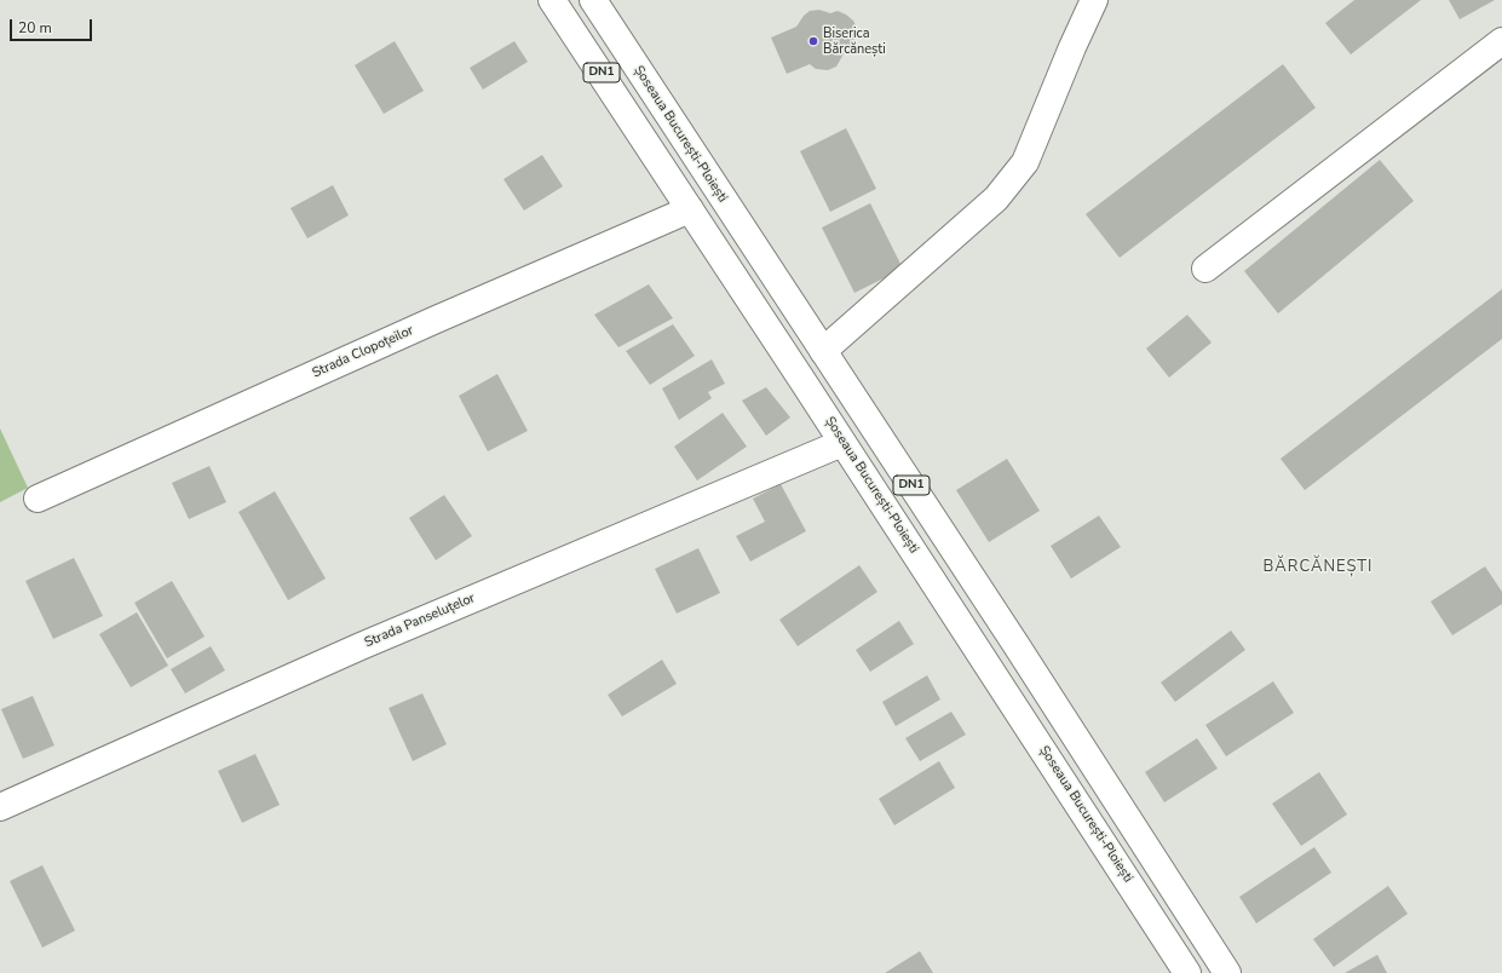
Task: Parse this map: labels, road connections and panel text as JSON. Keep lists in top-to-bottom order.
{
  "streets": {
    "main road": [
      "DN1",
      "Șoseaua București-Ploiești",
      "Strada Clopoțeilor",
      "Strada Panseluțelor"
    ]
  },
  "crossings": [
    ["Șoseaua București-Ploiești", "Strada Clopoțeilor"],
    ["Șoseaua București-Ploiești", "Strada Panseluțelor"]
  ],
  "districts": ["BĂRCĂNEȘTI"],
  "places": ["Biserica Bărcănești"],
  "scale_bar": "20 m"
}
